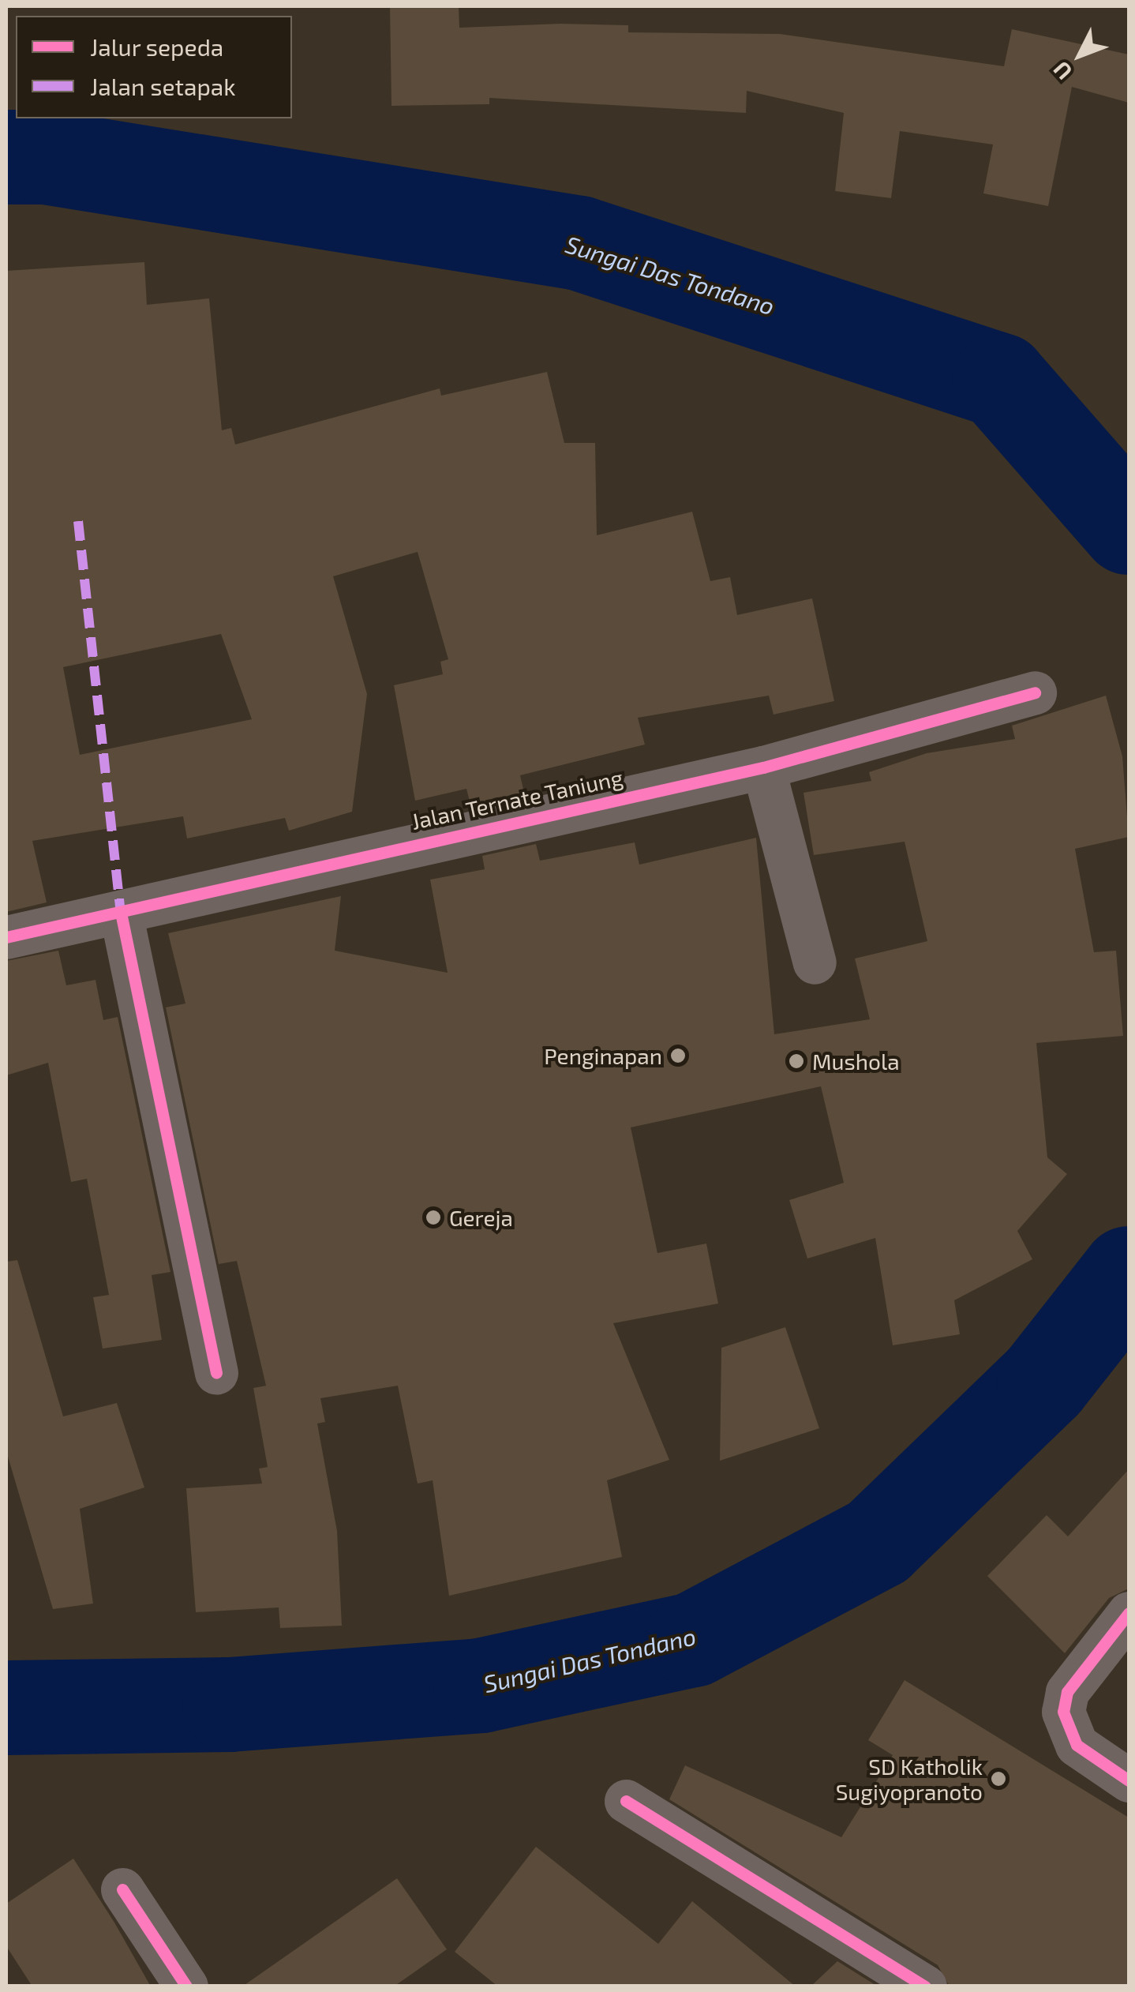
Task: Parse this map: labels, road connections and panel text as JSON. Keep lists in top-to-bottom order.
{
  "streets": {
    "street": ["Jalan Ternate Taniung"]
  },
  "water": ["Sungai Das Tondano"],
  "places": [
    "Penginapan",
    "Mushola",
    "Gereja",
    "SD Katholik Sugiyopranoto"
  ],
  "legend": ["Jalur sepeda", "Jalan setapak"],
  "north": "bottom left"
}
